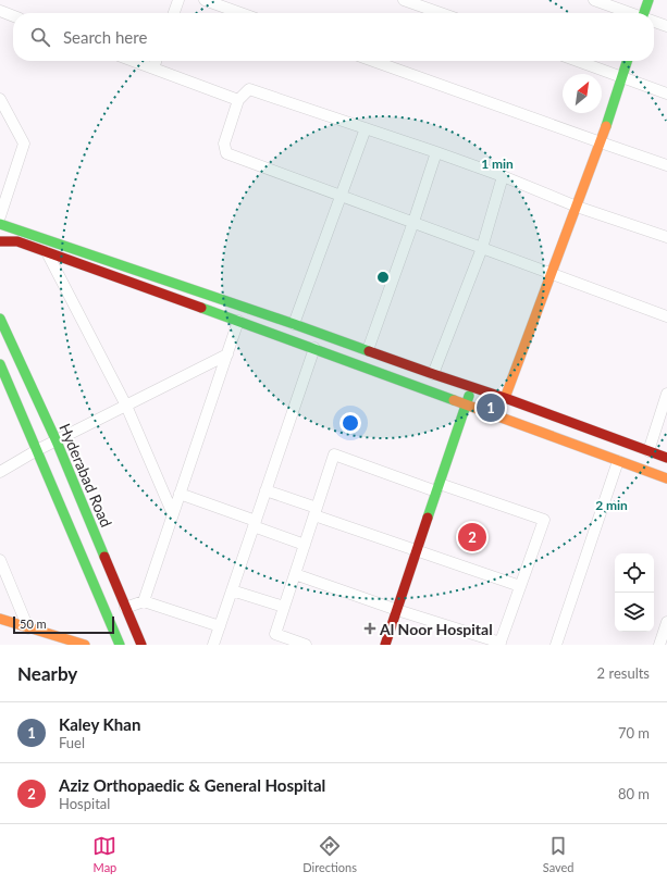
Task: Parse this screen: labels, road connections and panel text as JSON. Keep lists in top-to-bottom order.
{
  "streets": {
    "main road": ["Hyderabad Road"]
  },
  "places": {
    "health": ["Al Noor Hospital"]
  },
  "scale_bar": "50 m",
  "north": "top right",
  "page": {
    "search": "Search here",
    "pins": ["1", "2"],
    "scale": "50 m",
    "heading": ["Nearby", "2 results"],
    "list": [
      {
        "mark": "1",
        "name": "Kaley Khan",
        "note": "Fuel",
        "value": "70 m"
      },
      {
        "mark": "2",
        "name": "Aziz Orthopaedic & General Hospital",
        "note": "Hospital",
        "value": "80 m"
      }
    ],
    "nav": ["Map", "Directions", "Saved"]
  },
  "rings": ["1 min", "2 min"]
}
